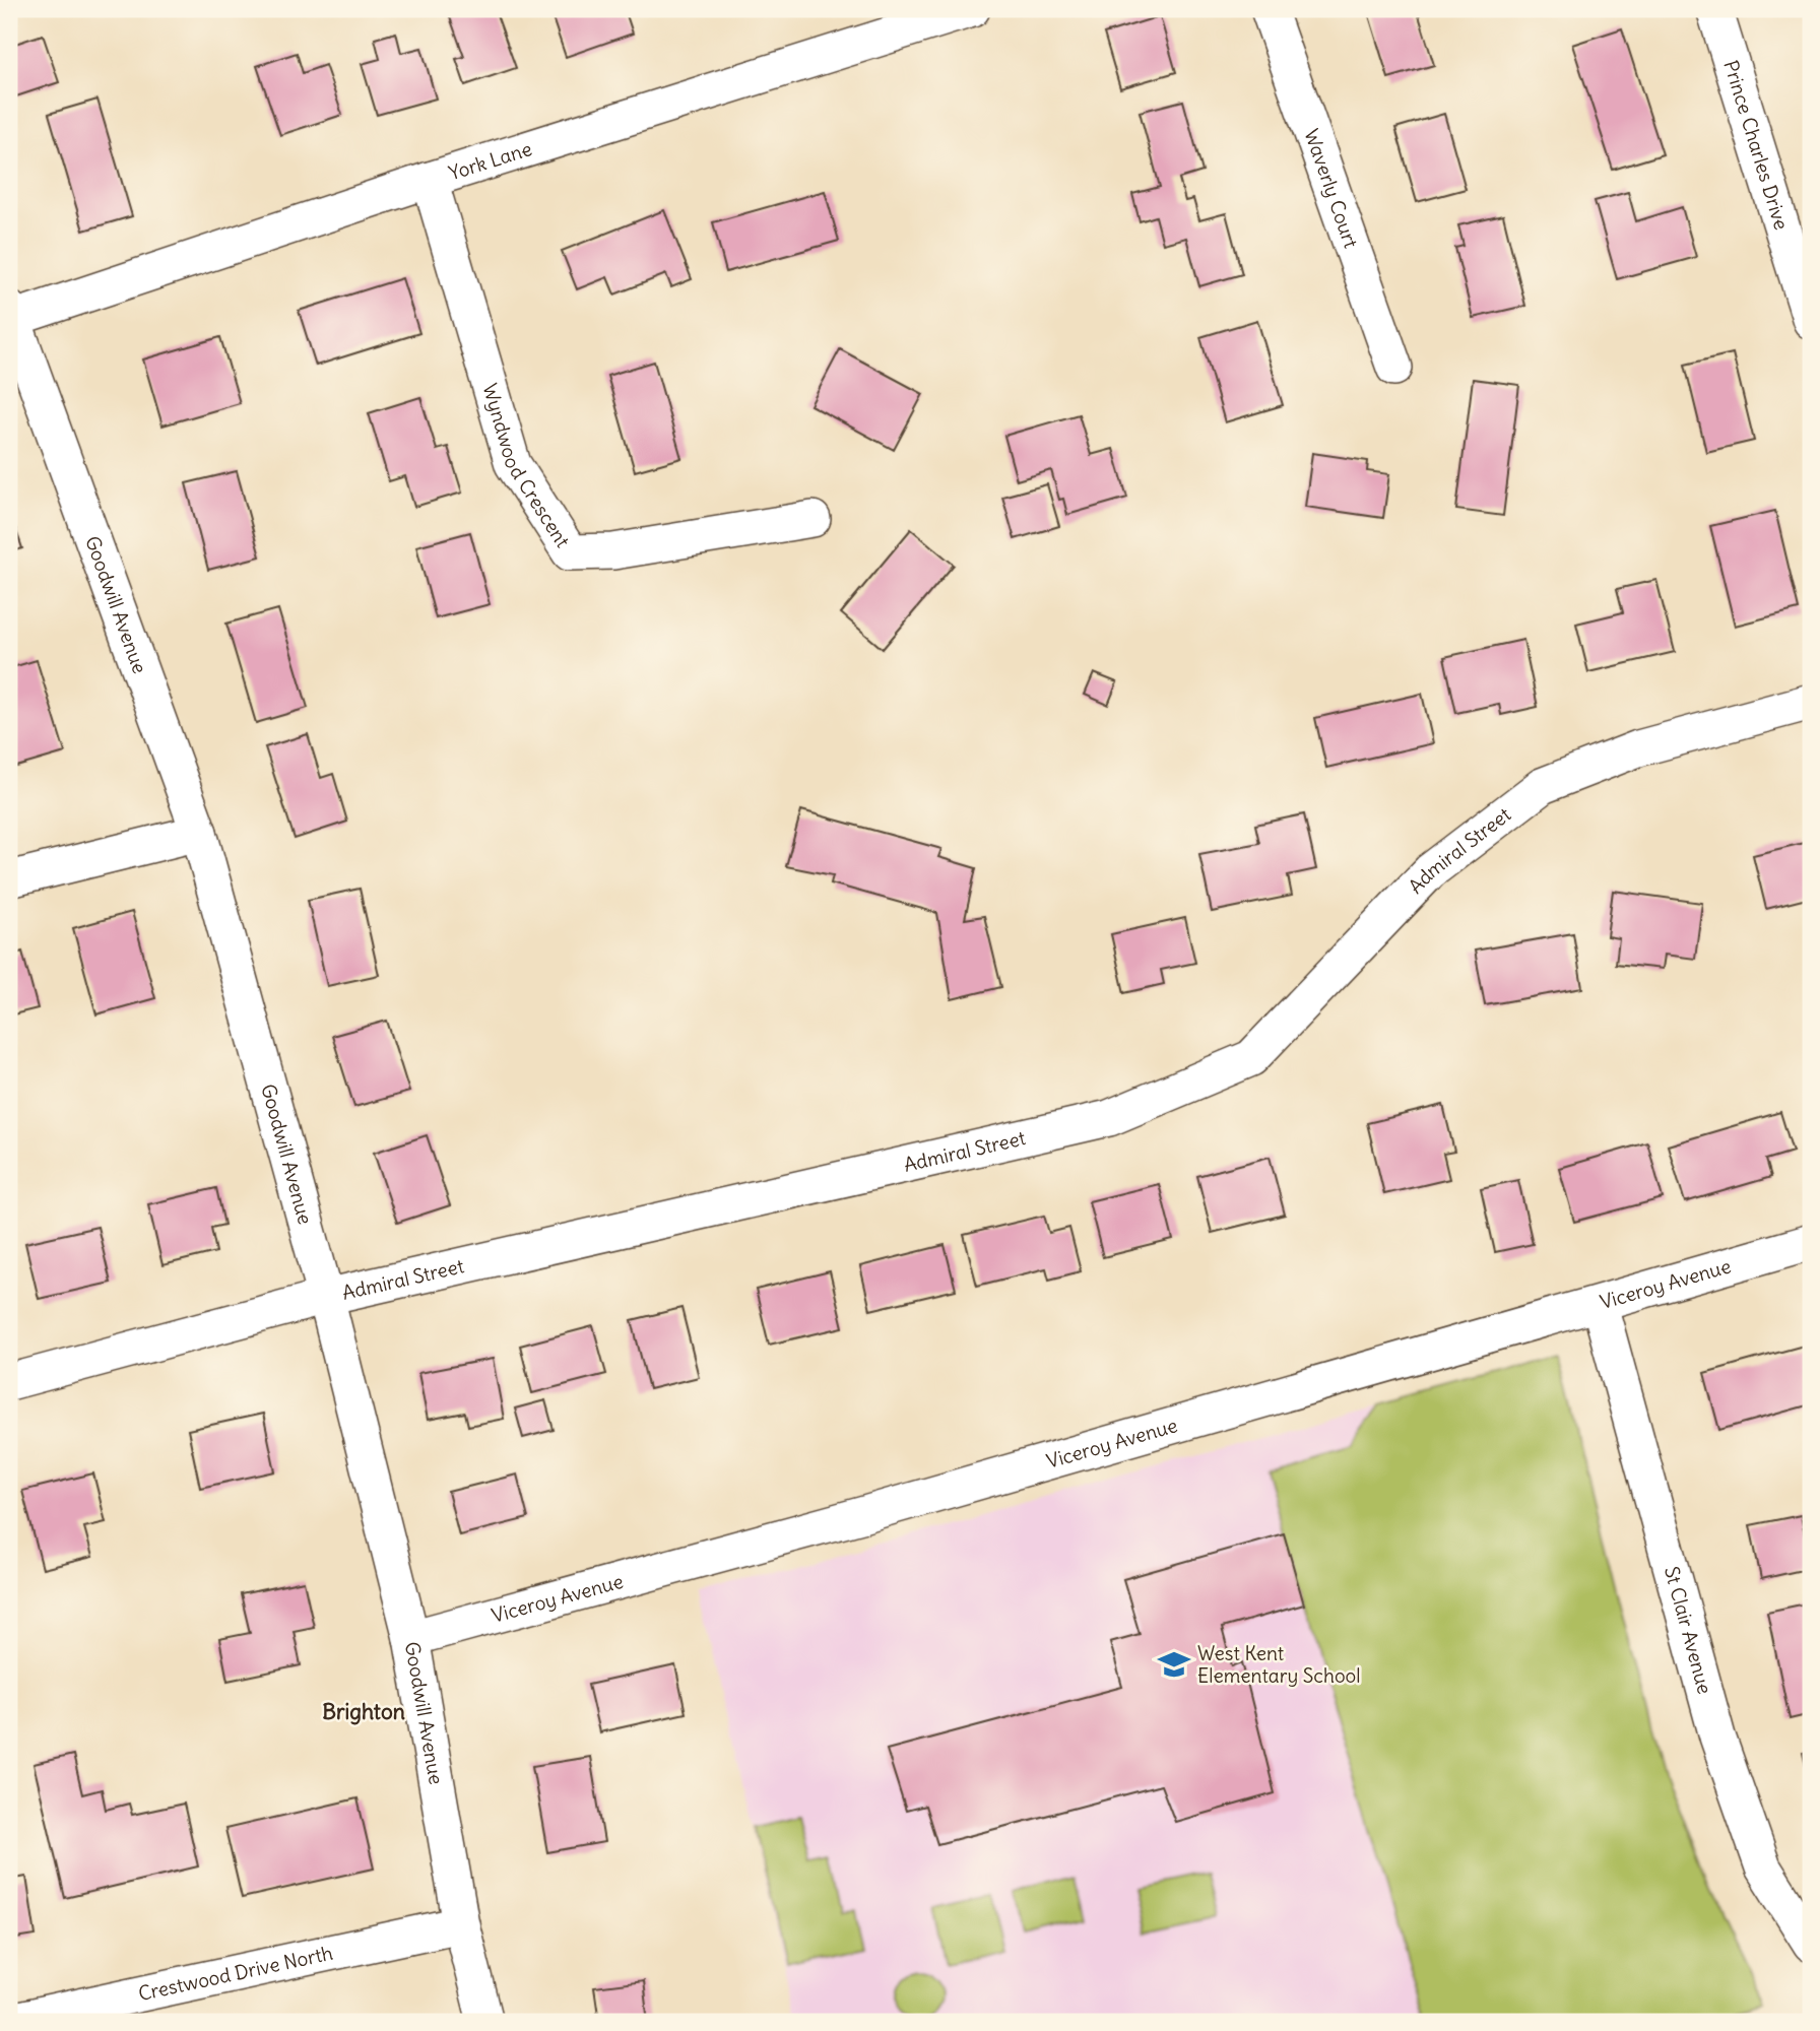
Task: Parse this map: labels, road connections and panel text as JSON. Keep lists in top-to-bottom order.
{
  "streets": {
    "street": [
      "Prince Charles Drive",
      "York Lane",
      "Waverly Court",
      "Wyndwood Crescent",
      "Goodwill Avenue",
      "Admiral Street",
      "Viceroy Avenue",
      "St Clair Avenue",
      "Crestwood Drive North"
    ]
  },
  "crossings": [
    ["York Lane", "Wyndwood Crescent"],
    ["York Lane", "Goodwill Avenue"],
    ["Goodwill Avenue", "Admiral Street"],
    ["Goodwill Avenue", "Viceroy Avenue"],
    ["Goodwill Avenue", "Crestwood Drive North"],
    ["Viceroy Avenue", "St Clair Avenue"]
  ],
  "districts": ["Brighton"],
  "places": {
    "school or university": ["West Kent Elementary School"]
  }
}
